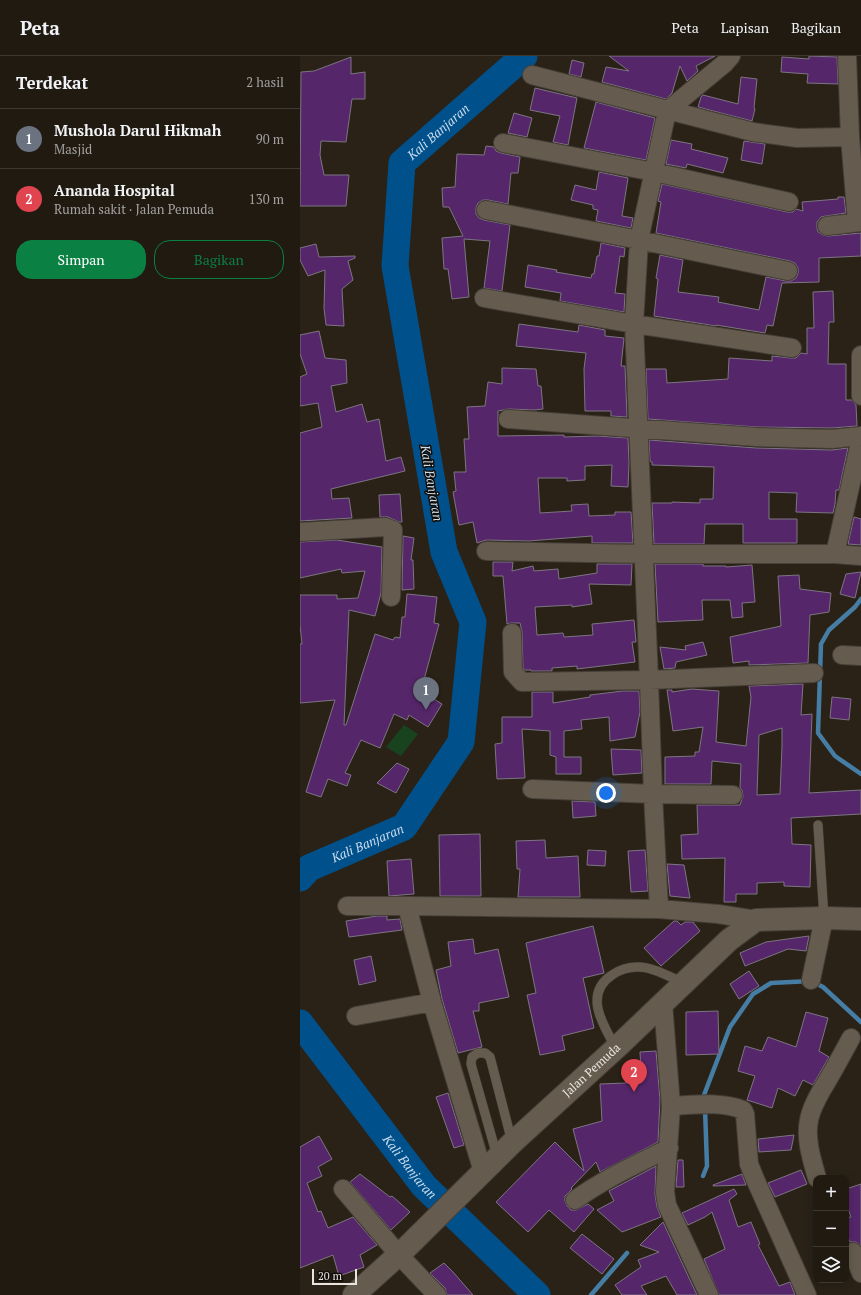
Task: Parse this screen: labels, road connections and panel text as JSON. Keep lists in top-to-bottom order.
{
  "streets": {
    "main road": ["Jalan Pemuda"]
  },
  "water": ["Kali Banjaran"],
  "scale_bar": "20 m",
  "page": {
    "header": "Peta",
    "nav": ["Peta", "Lapisan", "Bagikan"],
    "heading": ["Terdekat", "2 hasil"],
    "list": [
      {
        "mark": "1",
        "name": "Mushola Darul Hikmah",
        "note": "Masjid",
        "value": "90 m"
      },
      {
        "mark": "2",
        "name": "Ananda Hospital",
        "note": "Rumah sakit · Jalan Pemuda",
        "value": "130 m"
      }
    ],
    "buttons": ["Simpan", "Bagikan"],
    "pins": ["1", "2"],
    "map_buttons": ["+", "−"],
    "scale": "20 m"
  }
}
